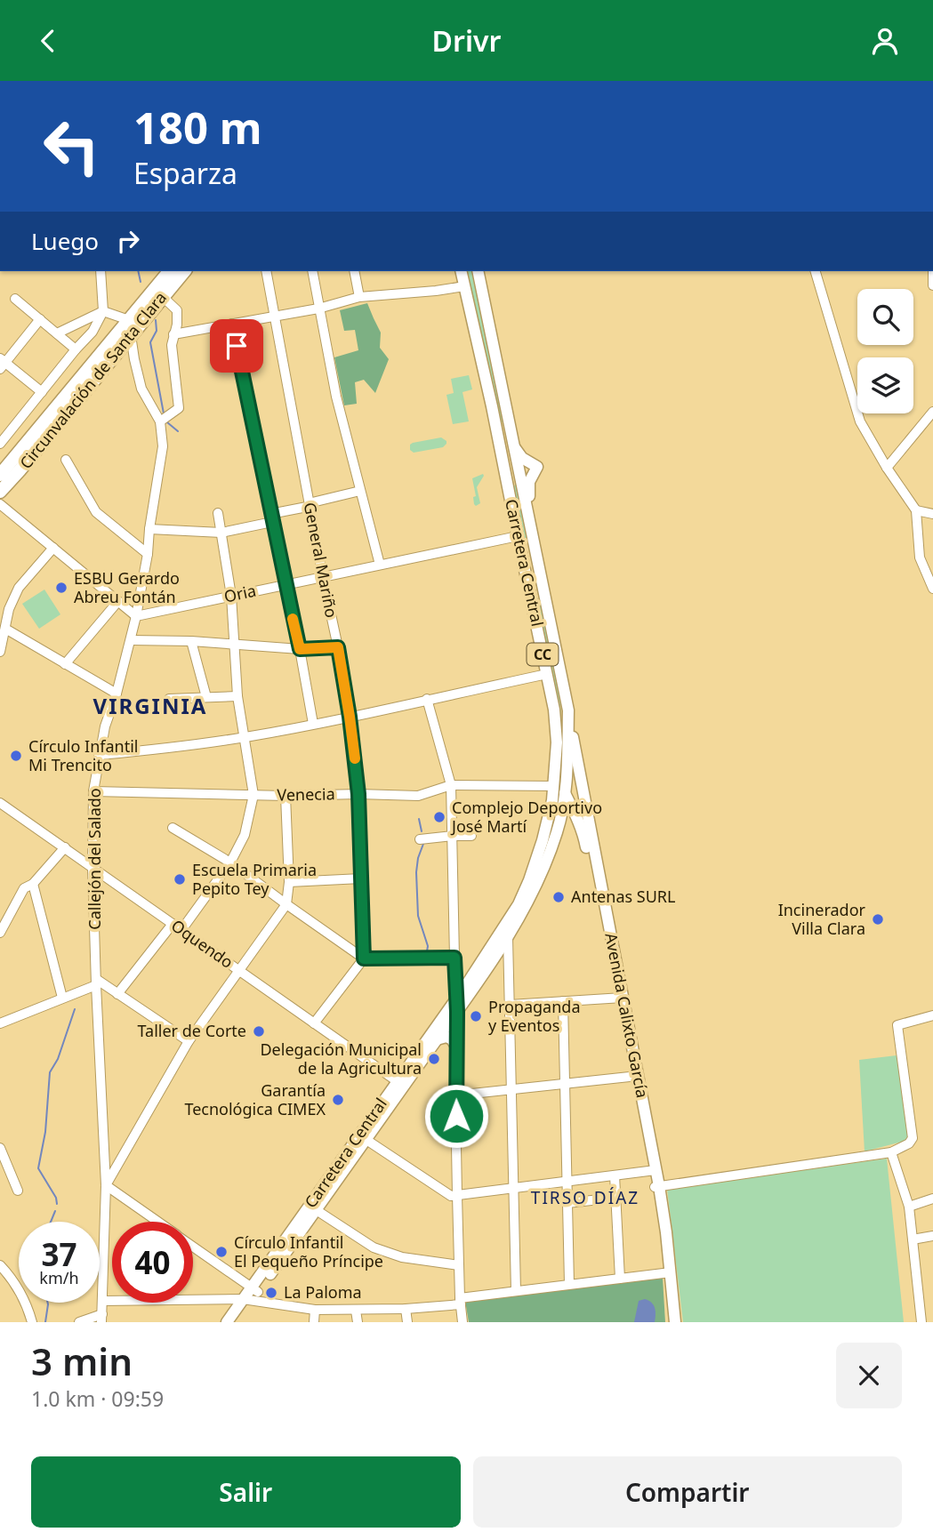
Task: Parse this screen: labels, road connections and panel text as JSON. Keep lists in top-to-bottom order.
{
  "streets": {
    "highway": ["Circunvalación de Santa Clara"],
    "main road": ["Carretera Central", "CC", "Avenida Calixto García"],
    "street": [
      "General Mariño",
      "Oria",
      "Venecia",
      "Callejón del Salado",
      "Oquendo"
    ]
  },
  "crossings": [
    ["Circunvalación de Santa Clara", "Callejón del Salado"],
    ["General Mariño", "Oria"],
    ["General Mariño", "Venecia"],
    ["Carretera Central", "Oria"],
    ["Carretera Central", "Venecia"],
    ["Carretera Central", "Oquendo"],
    ["Carretera Central", "Avenida Calixto García"],
    ["Oria", "Callejón del Salado"],
    ["Venecia", "Callejón del Salado"],
    ["Callejón del Salado", "Oquendo"]
  ],
  "districts": ["VIRGINIA", "TIRSO DÍAZ"],
  "places": [
    "ESBU Gerardo Abreu Fontán",
    "Círculo Infantil Mi Trencito",
    "Complejo Deportivo José Martí",
    "Escuela Primaria Pepito Tey",
    "Antenas SURL",
    "Incinerador Villa Clara",
    "Propaganda y Eventos",
    "Taller de Corte",
    "Delegación Municipal de la Agricultura",
    "Garantía Tecnológica CIMEX",
    "Círculo Infantil El Pequeño Príncipe",
    "La Paloma"
  ],
  "page": {
    "header": "Drivr",
    "turn": ["180 m", "Esparza"],
    "then": "Luego",
    "speed": "37 km/h",
    "limit": "40",
    "heading": ["3 min", "1.0 km · 09:59"],
    "buttons": ["Salir", "Compartir"]
  }
}
